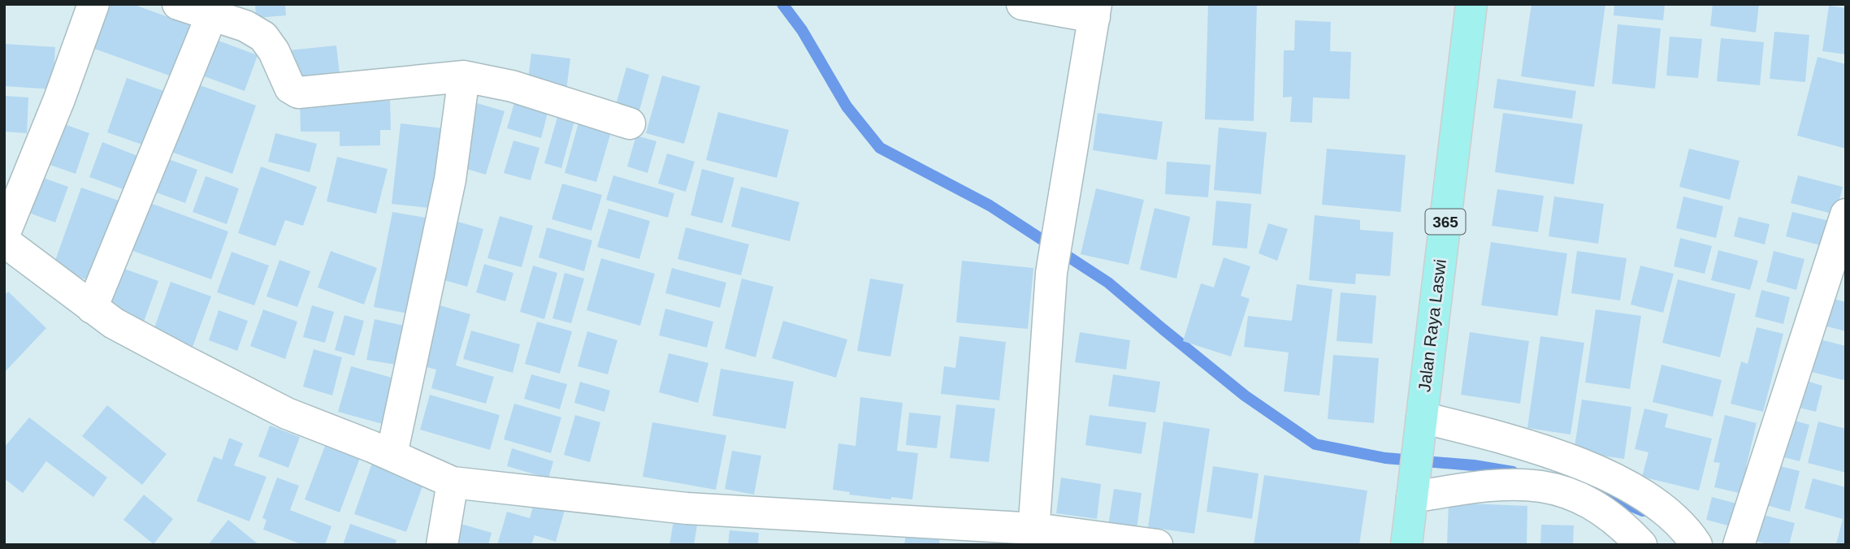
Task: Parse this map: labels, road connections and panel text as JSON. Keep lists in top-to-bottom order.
{
  "streets": {
    "main road": ["365", "Jalan Raya Laswi"]
  }
}
